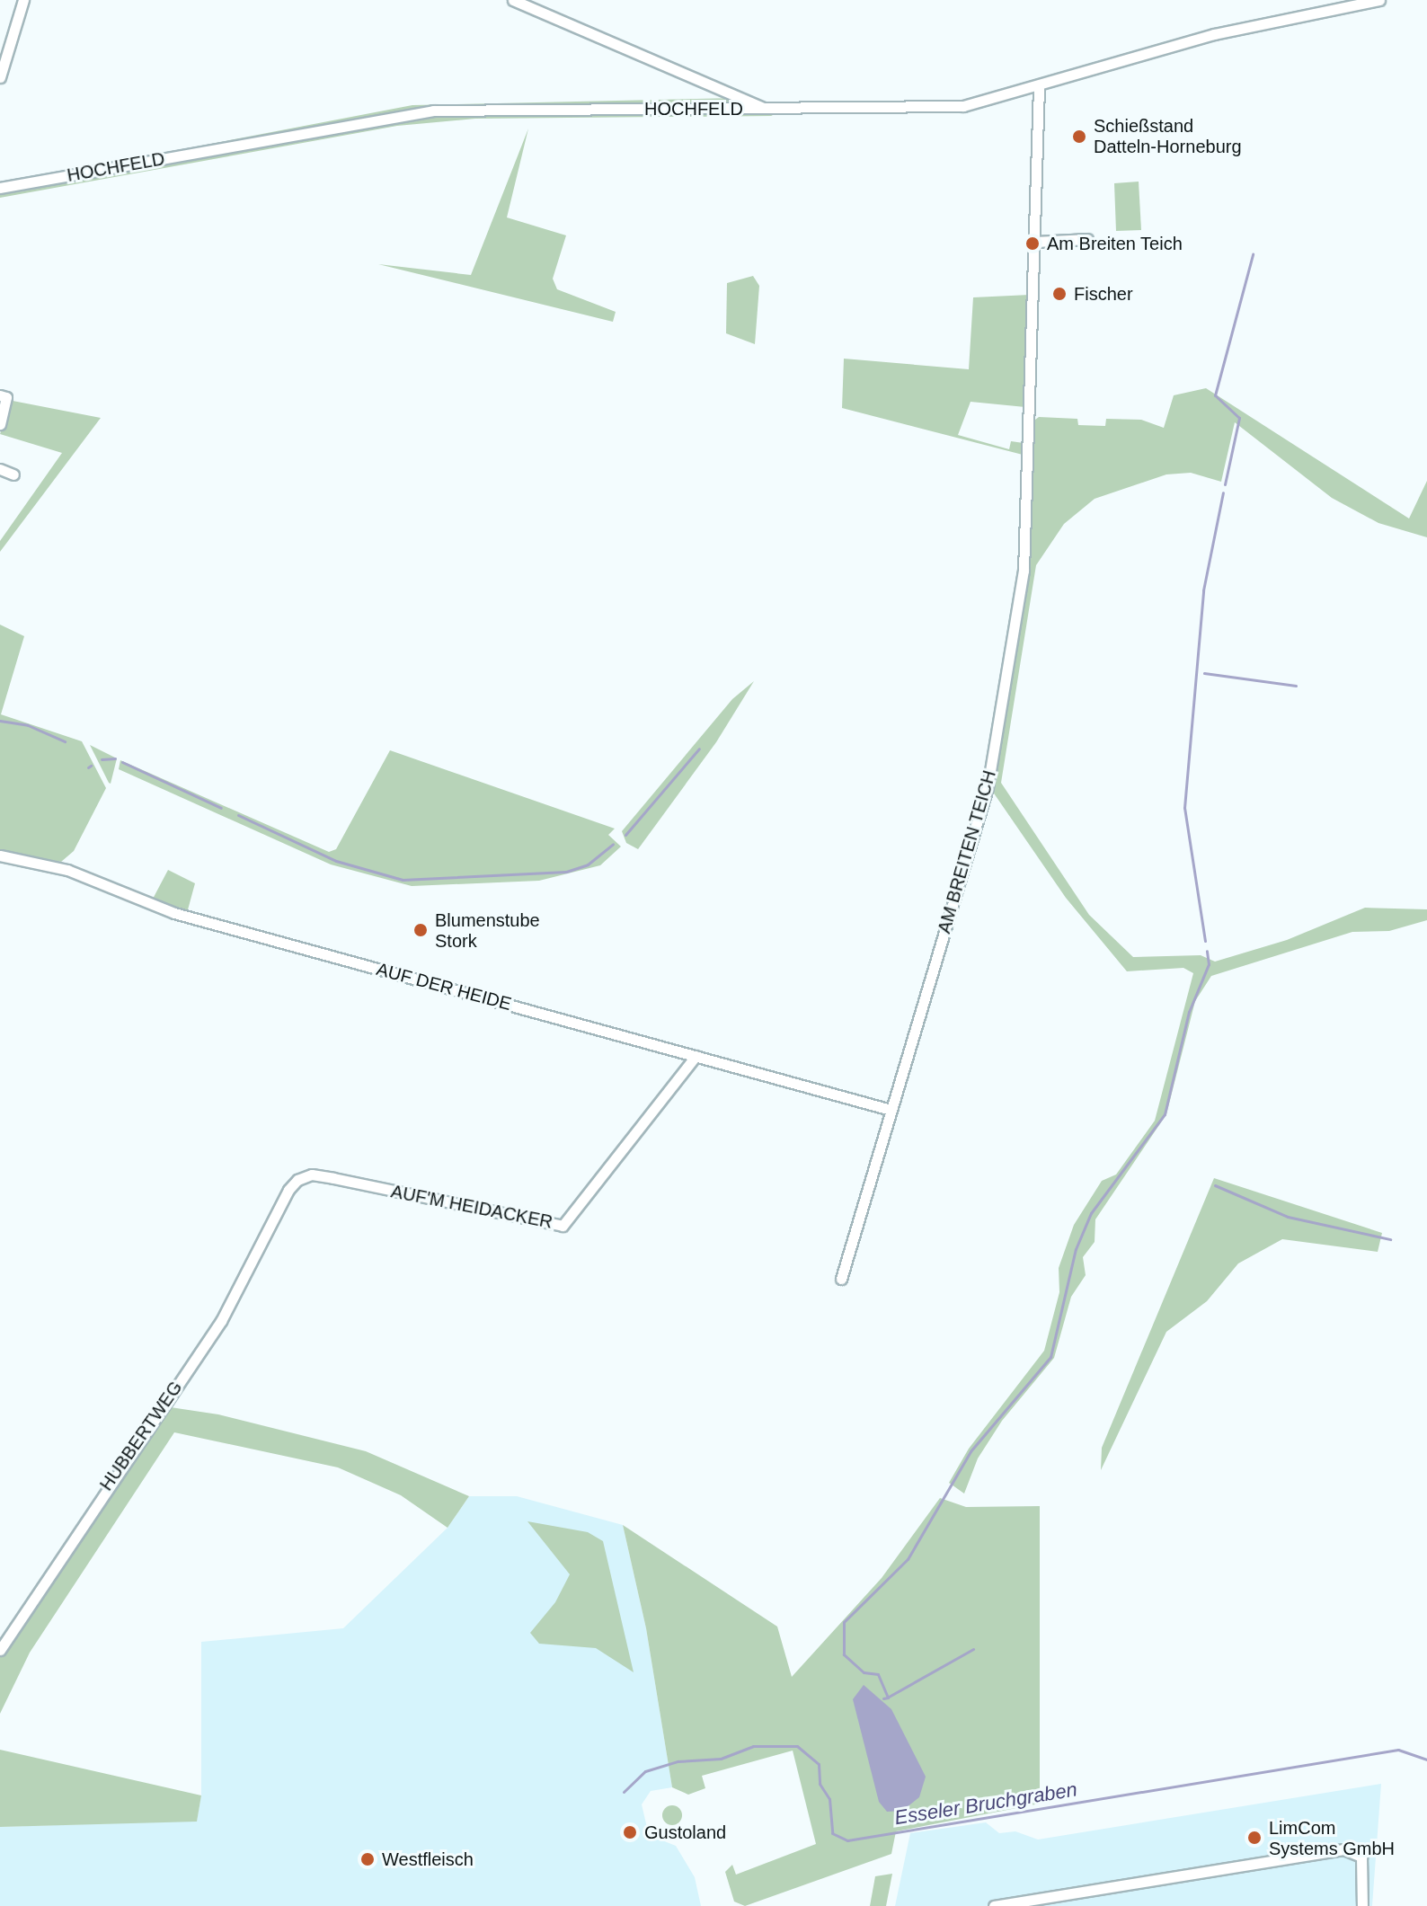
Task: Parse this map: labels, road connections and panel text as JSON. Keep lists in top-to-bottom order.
{
  "streets": {
    "street": [
      "HOCHFELD",
      "AM BREITEN TEICH",
      "AUF DER HEIDE",
      "AUF'M HEIDACKER",
      "HUBBERTWEG"
    ]
  },
  "crossings": [
    ["HOCHFELD", "AM BREITEN TEICH"],
    ["AM BREITEN TEICH", "AUF DER HEIDE"],
    ["AUF DER HEIDE", "AUF'M HEIDACKER"],
    ["AUF'M HEIDACKER", "HUBBERTWEG"]
  ],
  "water": ["Esseler Bruchgraben"],
  "places": [
    "Schießstand Datteln-Horneburg",
    "Am Breiten Teich",
    "Fischer",
    "Blumenstube Stork",
    "Gustoland",
    "LimCom Systems GmbH",
    "Westfleisch"
  ]
}
